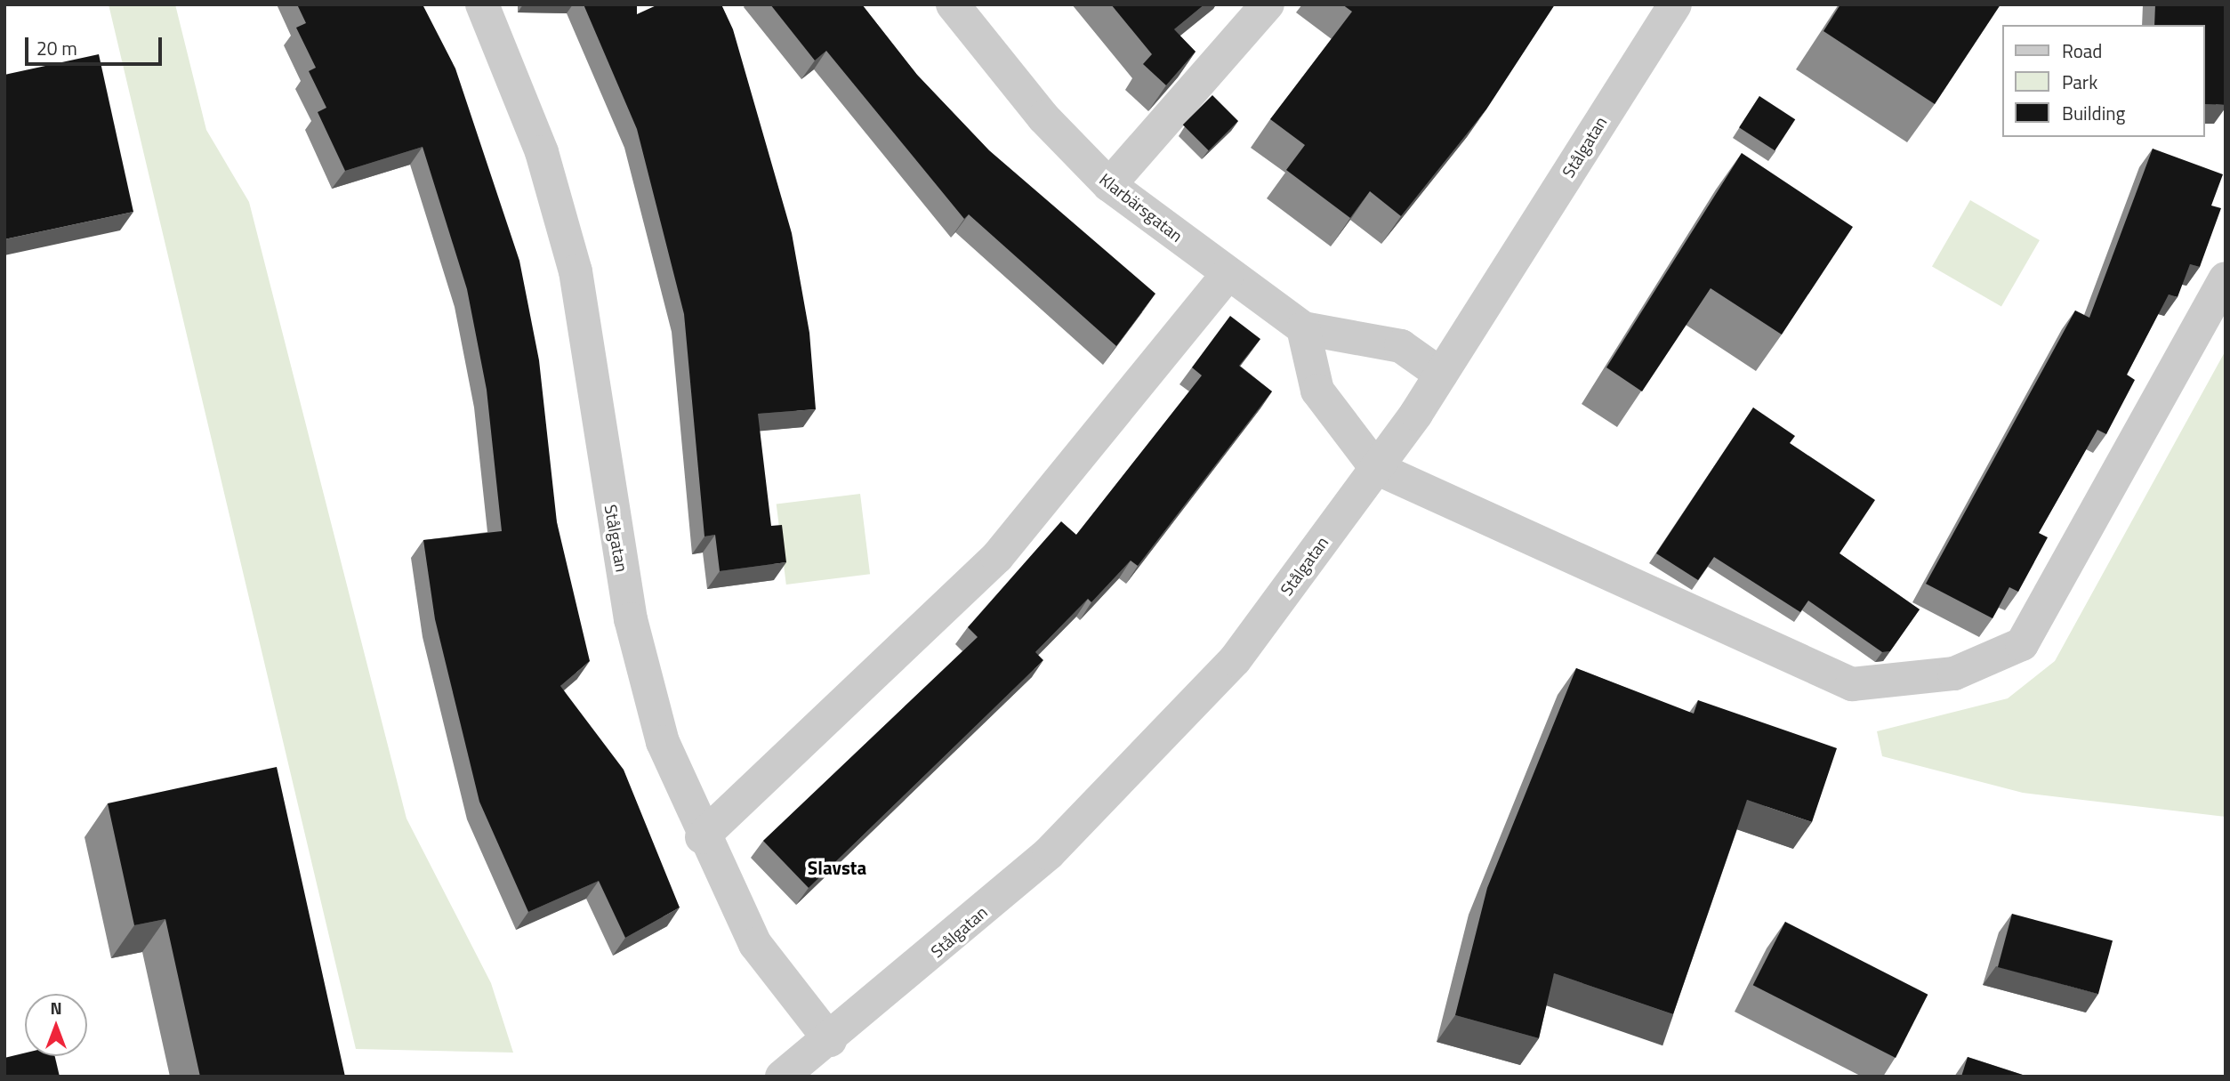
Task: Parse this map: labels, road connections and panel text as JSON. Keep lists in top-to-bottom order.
{
  "streets": {
    "street": ["Stålgatan", "Klarbärsgatan"]
  },
  "crossings": [
    ["Stålgatan", "Klarbärsgatan"]
  ],
  "districts": ["Slavsta"],
  "legend": ["Road", "Park", "Building"],
  "scale_bar": "20 m",
  "north": "top"
}
